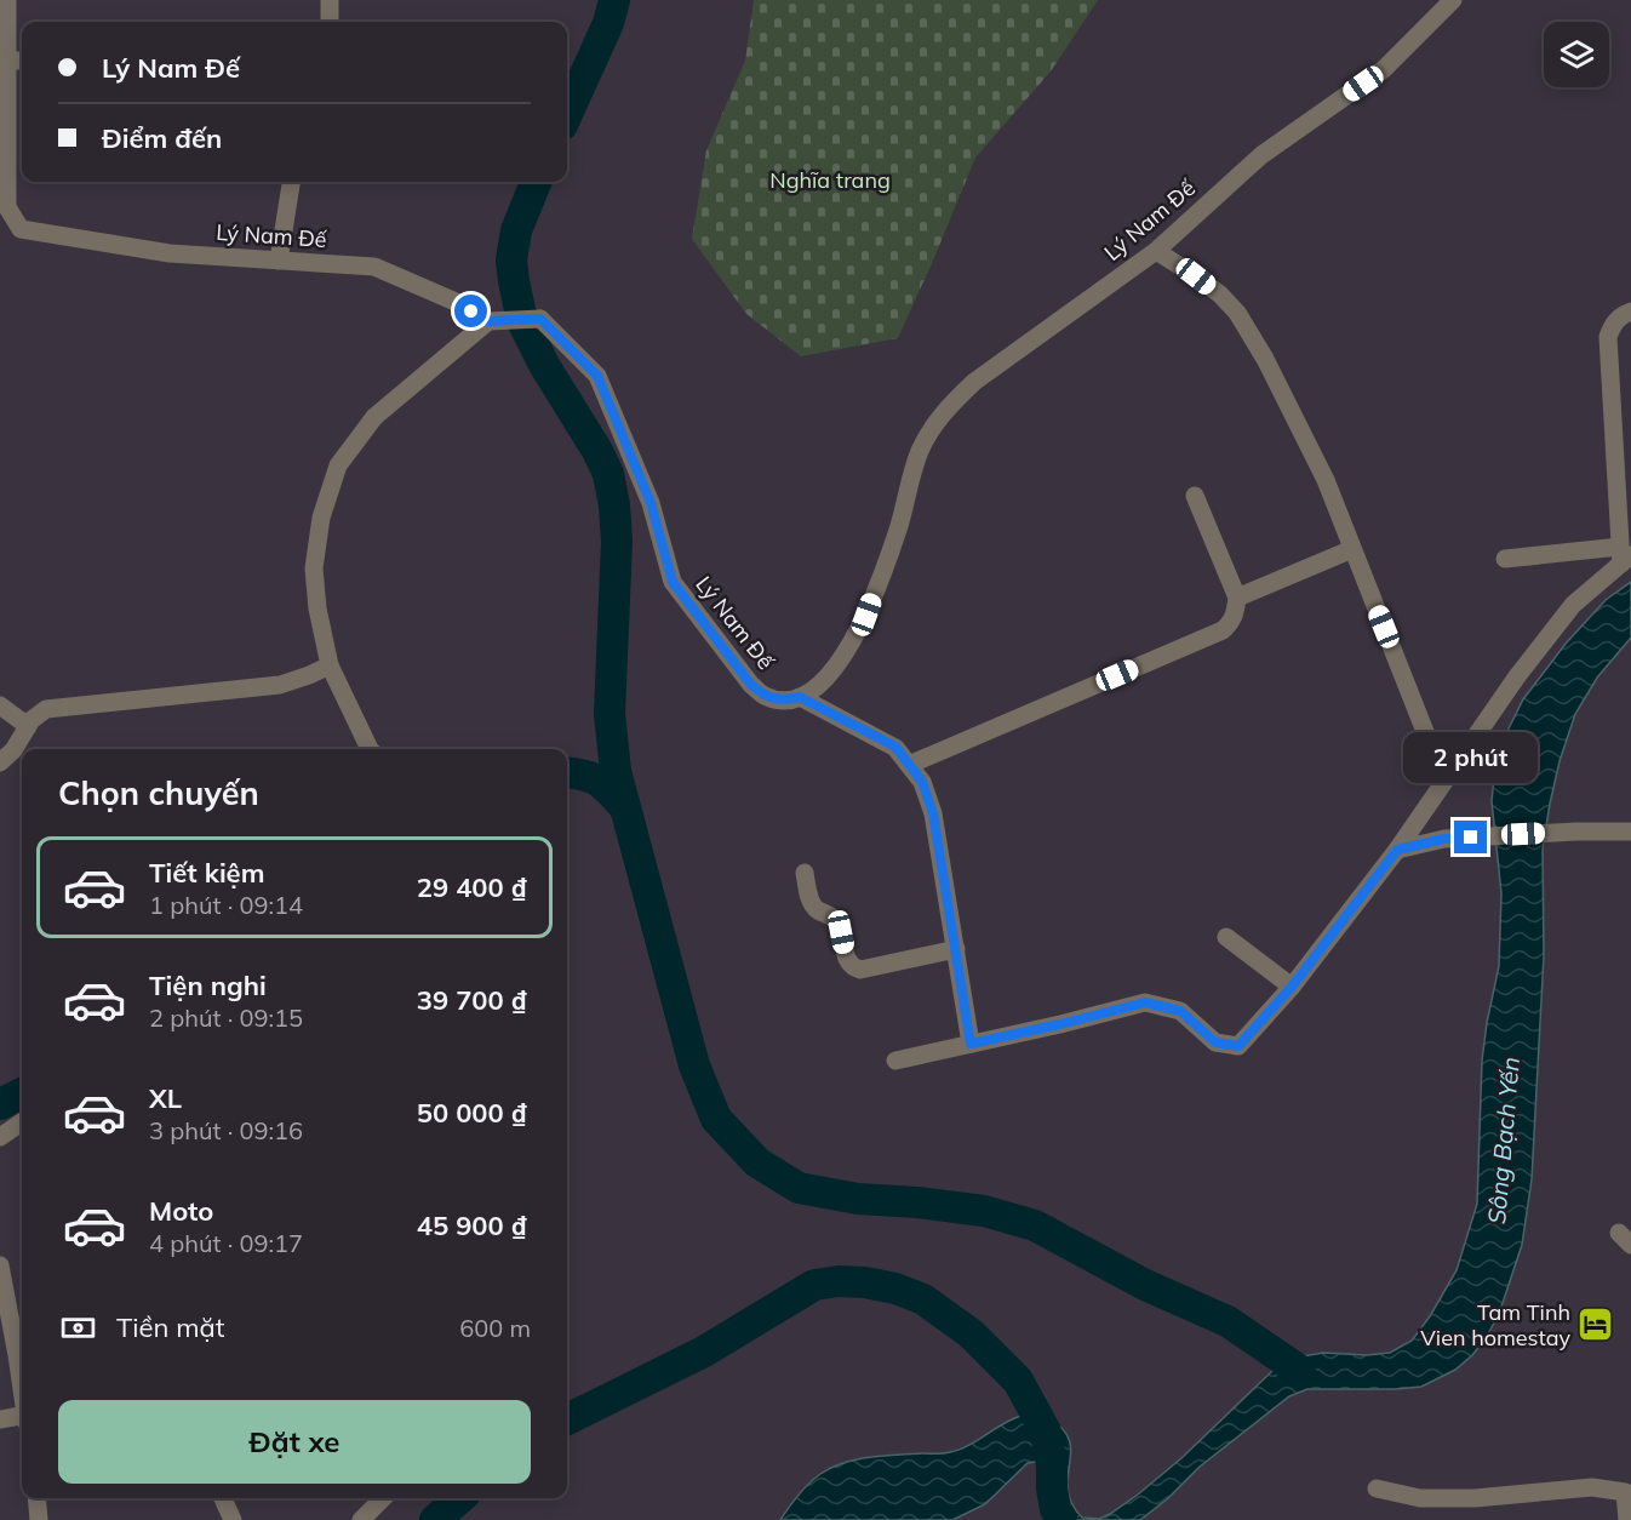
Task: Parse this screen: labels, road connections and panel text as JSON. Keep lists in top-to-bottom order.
{
  "streets": {
    "street": ["Lý Nam Đế"]
  },
  "water": ["Sông Bạch Yến"],
  "parks": ["Nghĩa trang"],
  "places": {
    "hotel": ["Tam Tinh Vien homestay"]
  },
  "page": {
    "banner": ["Lý Nam Đế", "Điểm đến"],
    "bubble": "2 phút",
    "heading": "Chọn chuyến",
    "list": [
      {
        "name": "Tiết kiệm",
        "note": "1 phút · 09:14",
        "value": "29 400 ₫"
      },
      {
        "name": "Tiện nghi",
        "note": "2 phút · 09:15",
        "value": "39 700 ₫"
      },
      {
        "name": "XL",
        "note": "3 phút · 09:16",
        "value": "50 000 ₫"
      },
      {
        "name": "Moto",
        "note": "4 phút · 09:17",
        "value": "45 900 ₫"
      }
    ],
    "pay": ["Tiền mặt", "600 m"],
    "buttons": "Đặt xe"
  }
}
